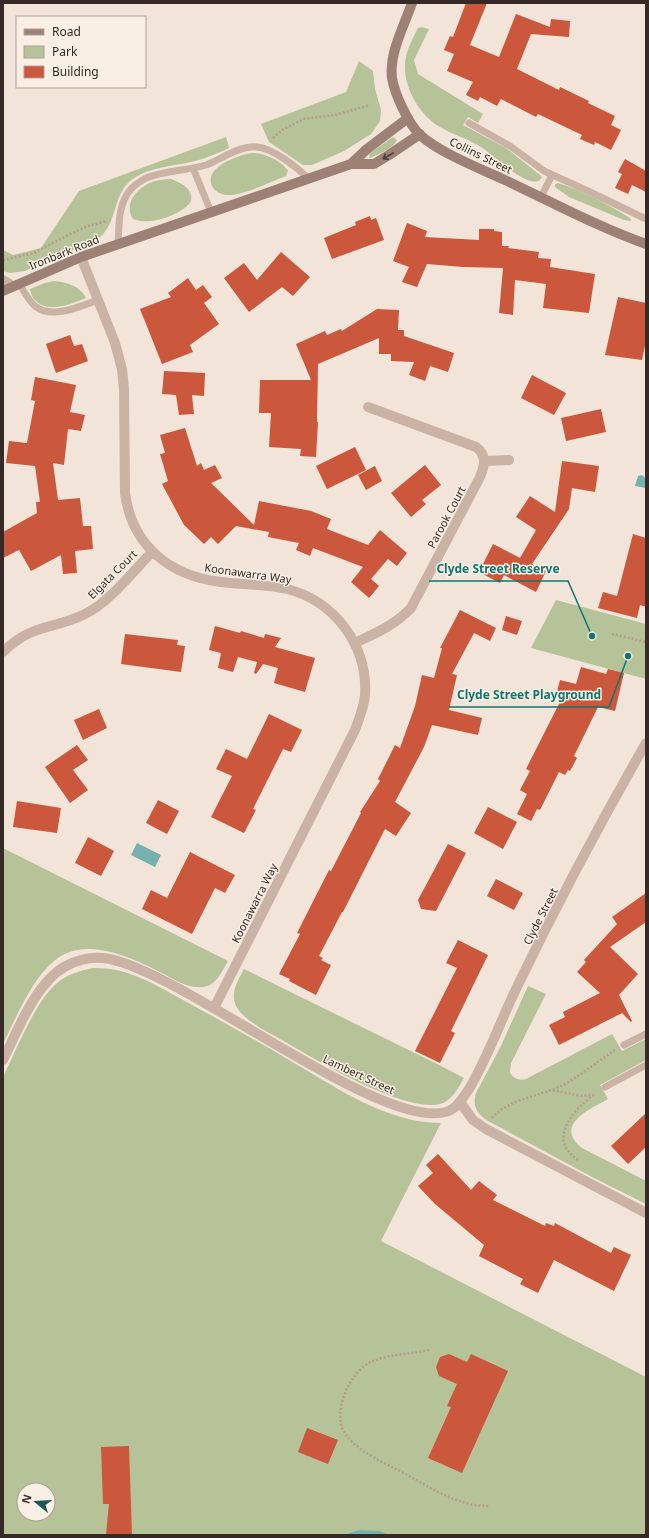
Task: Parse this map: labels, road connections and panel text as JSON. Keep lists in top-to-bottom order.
{
  "streets": {
    "street": [
      "Collins Street",
      "Ironbark Road",
      "Parook Court",
      "Koonawarra Way",
      "Elgata Court",
      "Clyde Street",
      "Lambert Street"
    ]
  },
  "crossings": [
    ["Collins Street", "Ironbark Road"],
    ["Ironbark Road", "Koonawarra Way"],
    ["Parook Court", "Koonawarra Way"],
    ["Koonawarra Way", "Elgata Court"],
    ["Koonawarra Way", "Lambert Street"],
    ["Clyde Street", "Lambert Street"]
  ],
  "places": ["Clyde Street Reserve", "Clyde Street Playground"],
  "legend": ["Road", "Park", "Building"],
  "north": "left"
}
